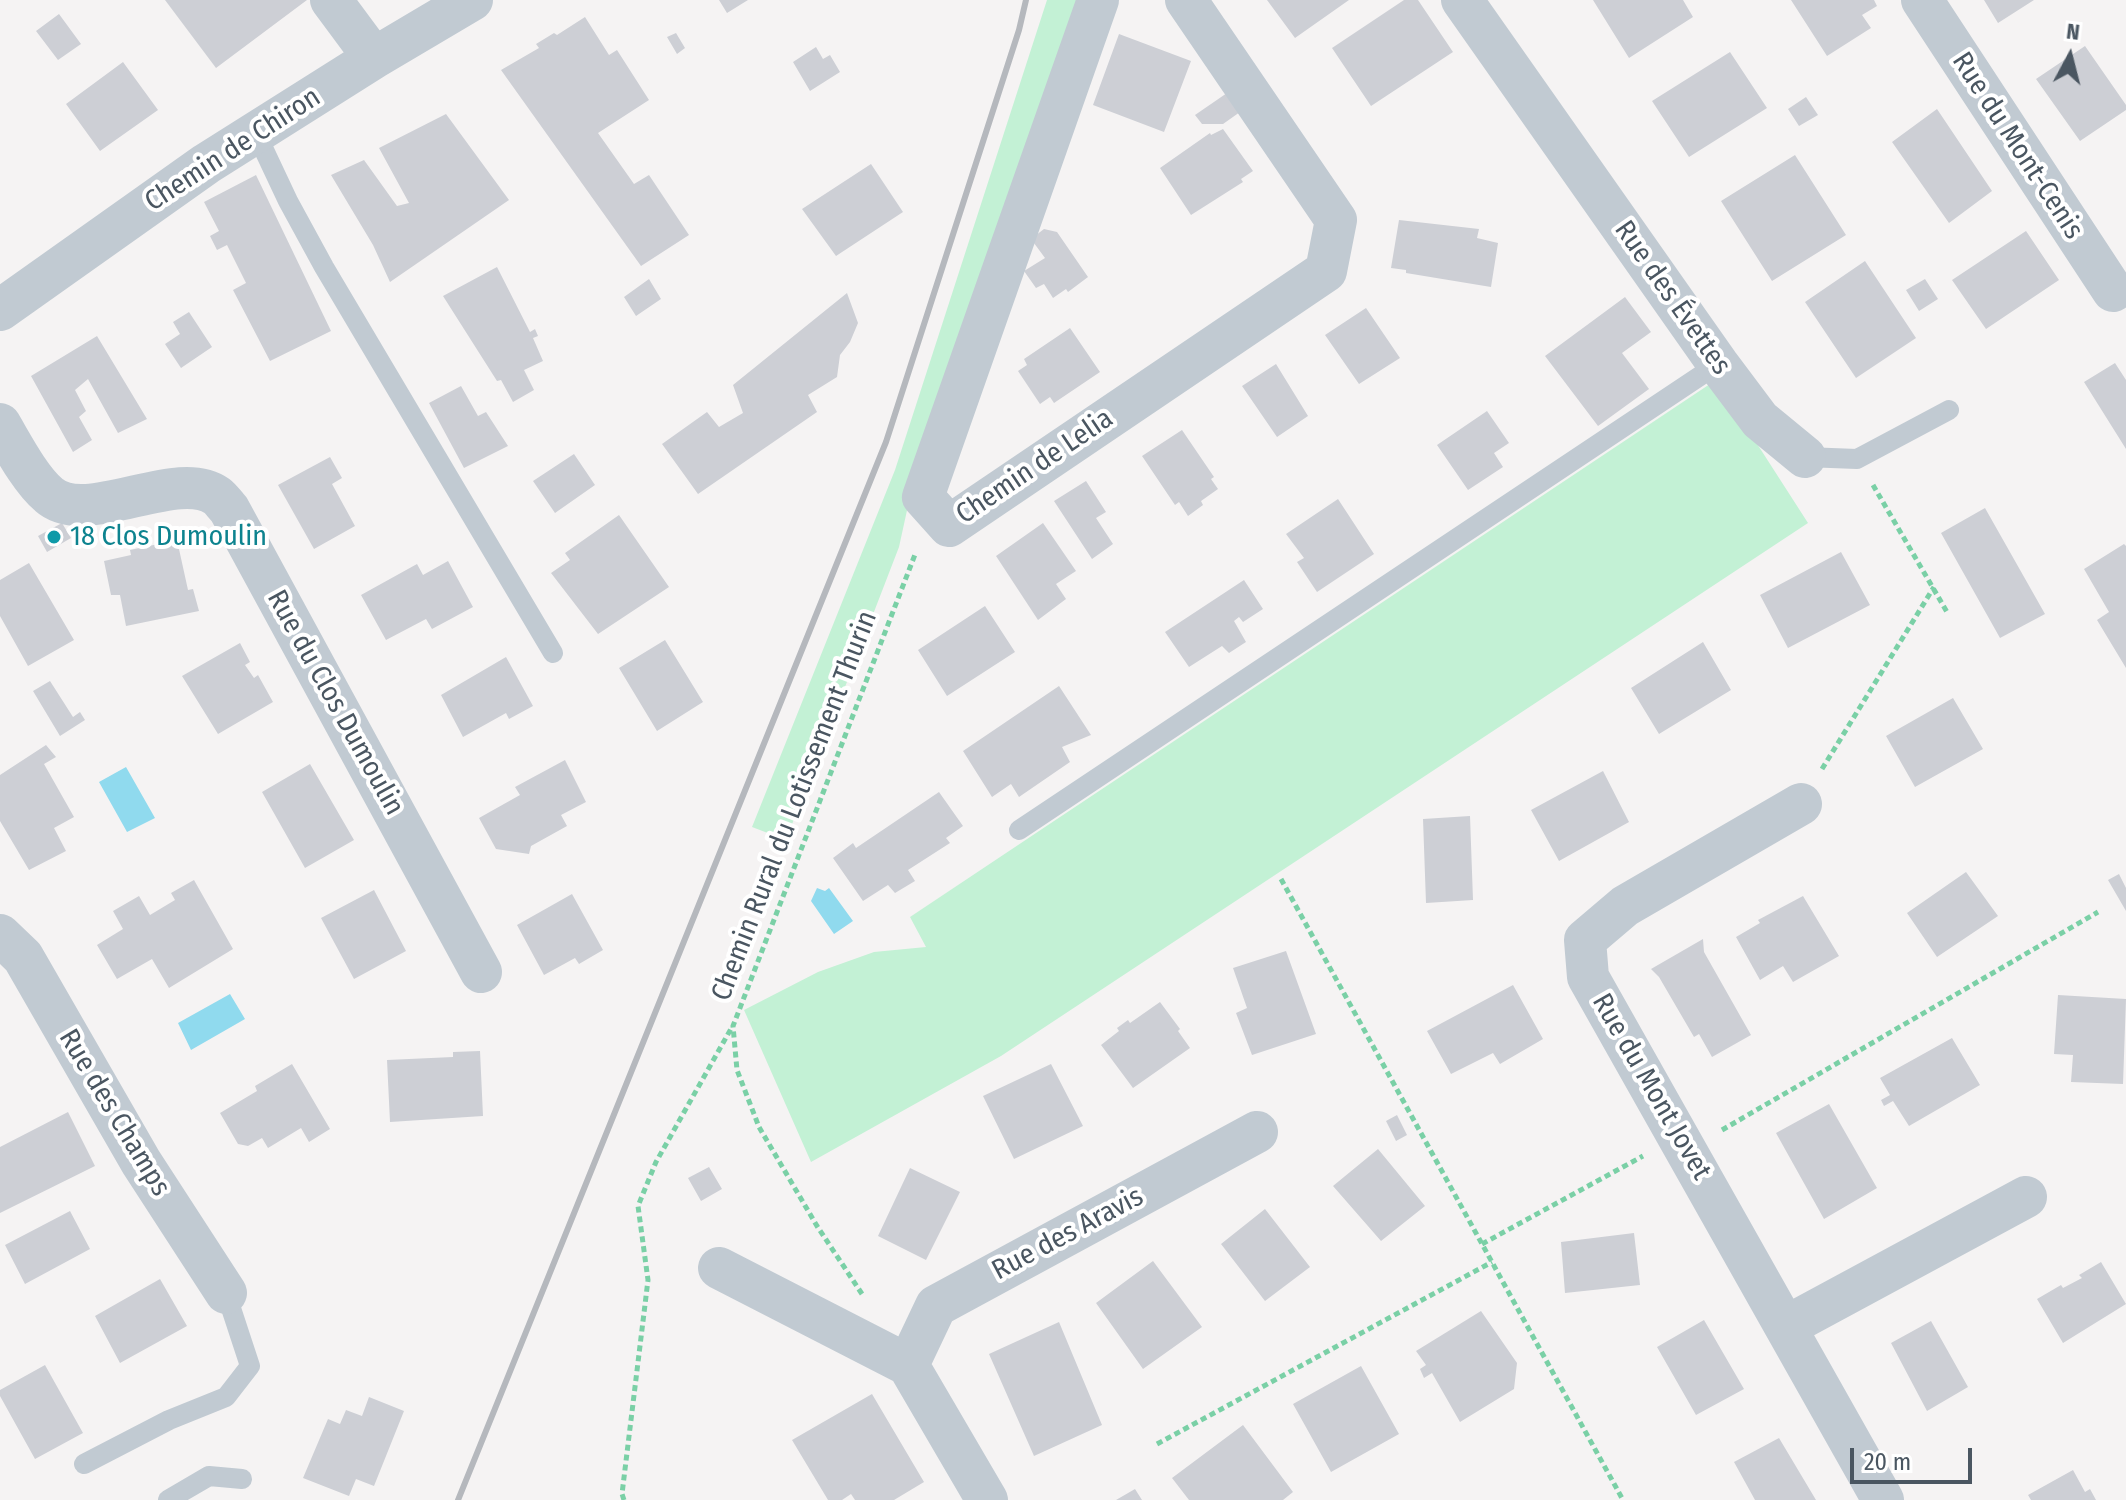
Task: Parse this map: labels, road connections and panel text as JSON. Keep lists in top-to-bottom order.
{
  "streets": {
    "street": [
      "Rue du Mont-Cenis",
      "Chemin de Chiron",
      "Rue des Évettes",
      "Chemin de Lelia",
      "Rue du Clos Dumoulin",
      "Rue du Mont Jovet",
      "Rue des Champs",
      "Rue des Aravis"
    ],
    "path": ["Chemin Rural du Lotissement Thurin"]
  },
  "crossings": [
    ["Chemin de Lelia", "Chemin Rural du Lotissement Thurin"]
  ],
  "places": ["18 Clos Dumoulin"],
  "scale_bar": "20 m",
  "north": "top"
}
